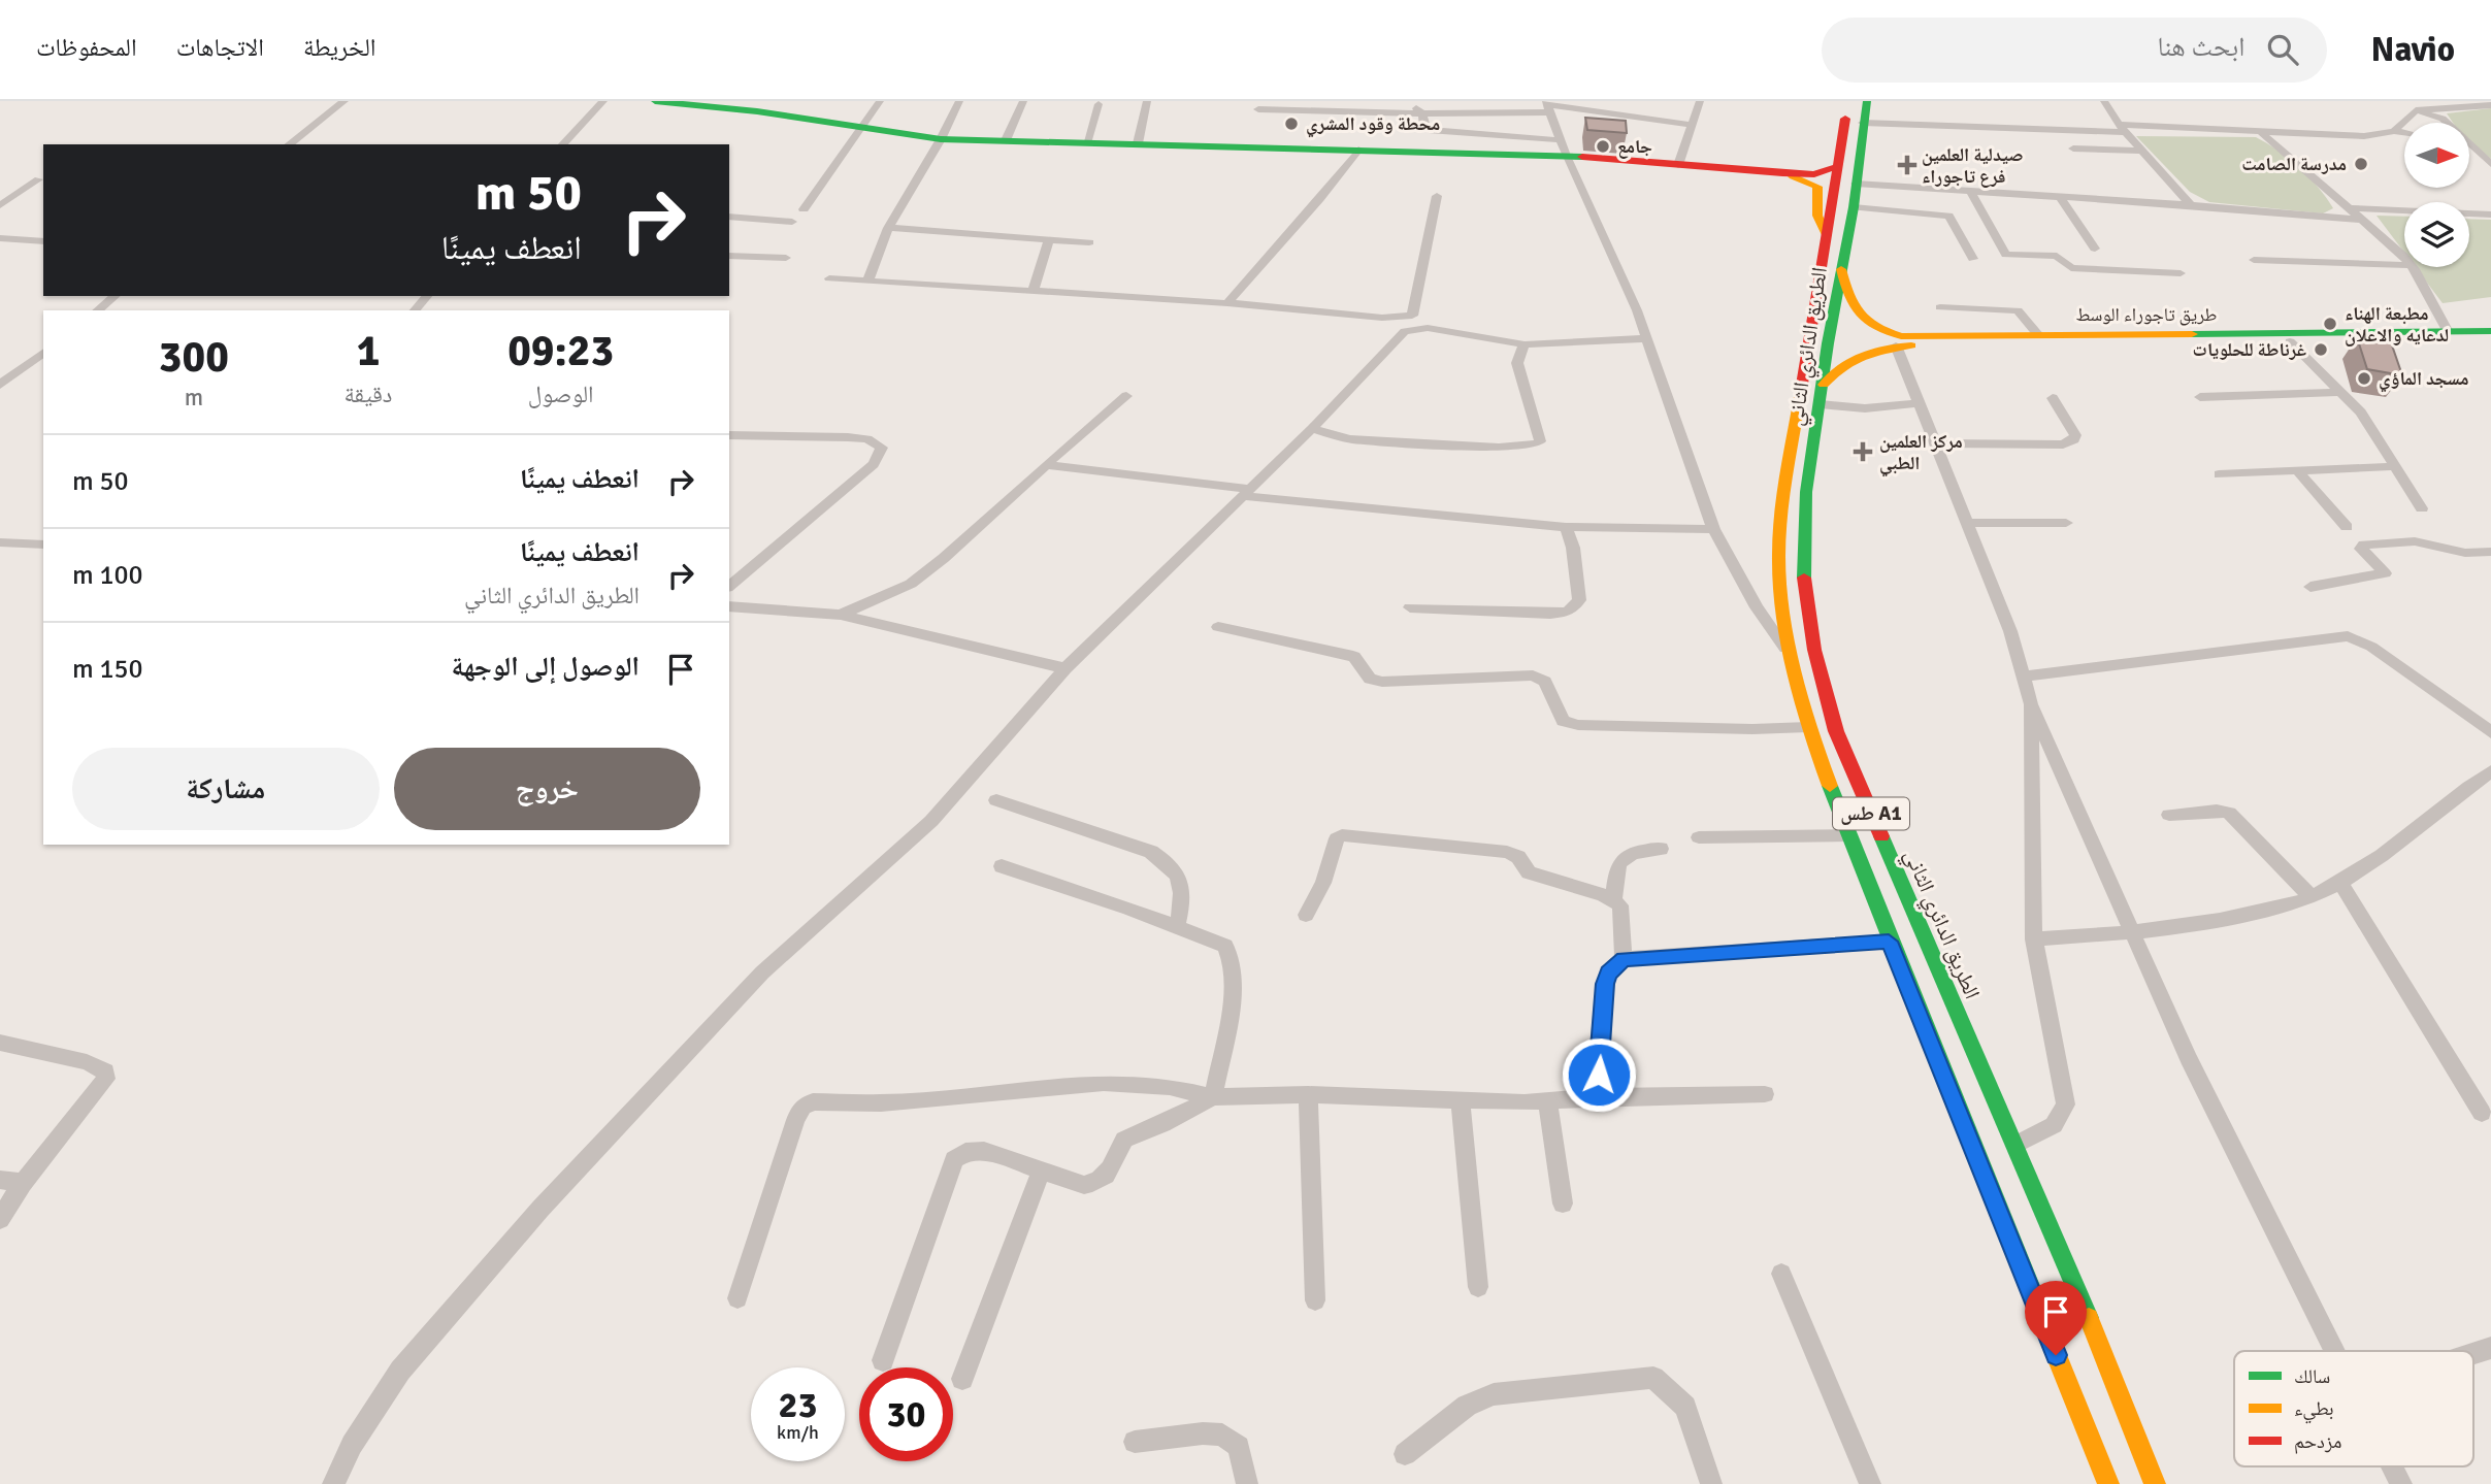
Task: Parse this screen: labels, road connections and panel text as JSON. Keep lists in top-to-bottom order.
{
  "streets": {
    "main road": ["طريق تاجوراء الوسط", "الطريق الدائري الثاني", "طس A1"]
  },
  "crossings": [
    ["طريق تاجوراء الوسط", "الطريق الدائري الثاني"]
  ],
  "places": {
    "other": [
      "محطة وقود المشري",
      "جامع",
      "مدرسة الصامت",
      "مطبعة الهناء لدعايه والاعلان",
      "غرناطة للحلويات",
      "مسجد الماؤي"
    ],
    "health": ["صيدلية العلمين فرع تاجوراء", "مركز العلمين الطبي"]
  },
  "legend": ["سالك", "بطيء", "مزدحم"],
  "north": "right",
  "page": {
    "header": "Navio",
    "search": "ابحث هنا",
    "nav": ["الخريطة", "الاتجاهات", "المحفوظات"],
    "turn": ["50 m", "انعطف يمينًا"],
    "eta": [
      "09:23",
      "الوصول",
      "1",
      "دقيقة",
      "300",
      "m"
    ],
    "list": [
      {
        "name": "انعطف يمينًا",
        "value": "50 m"
      },
      {
        "name": "انعطف يمينًا",
        "note": "الطريق الدائري الثاني",
        "value": "100 m"
      },
      {
        "name": "الوصول إلى الوجهة",
        "value": "150 m"
      }
    ],
    "buttons": ["خروج", "مشاركة"],
    "speed": "23 km/h",
    "limit": "30"
  }
}
